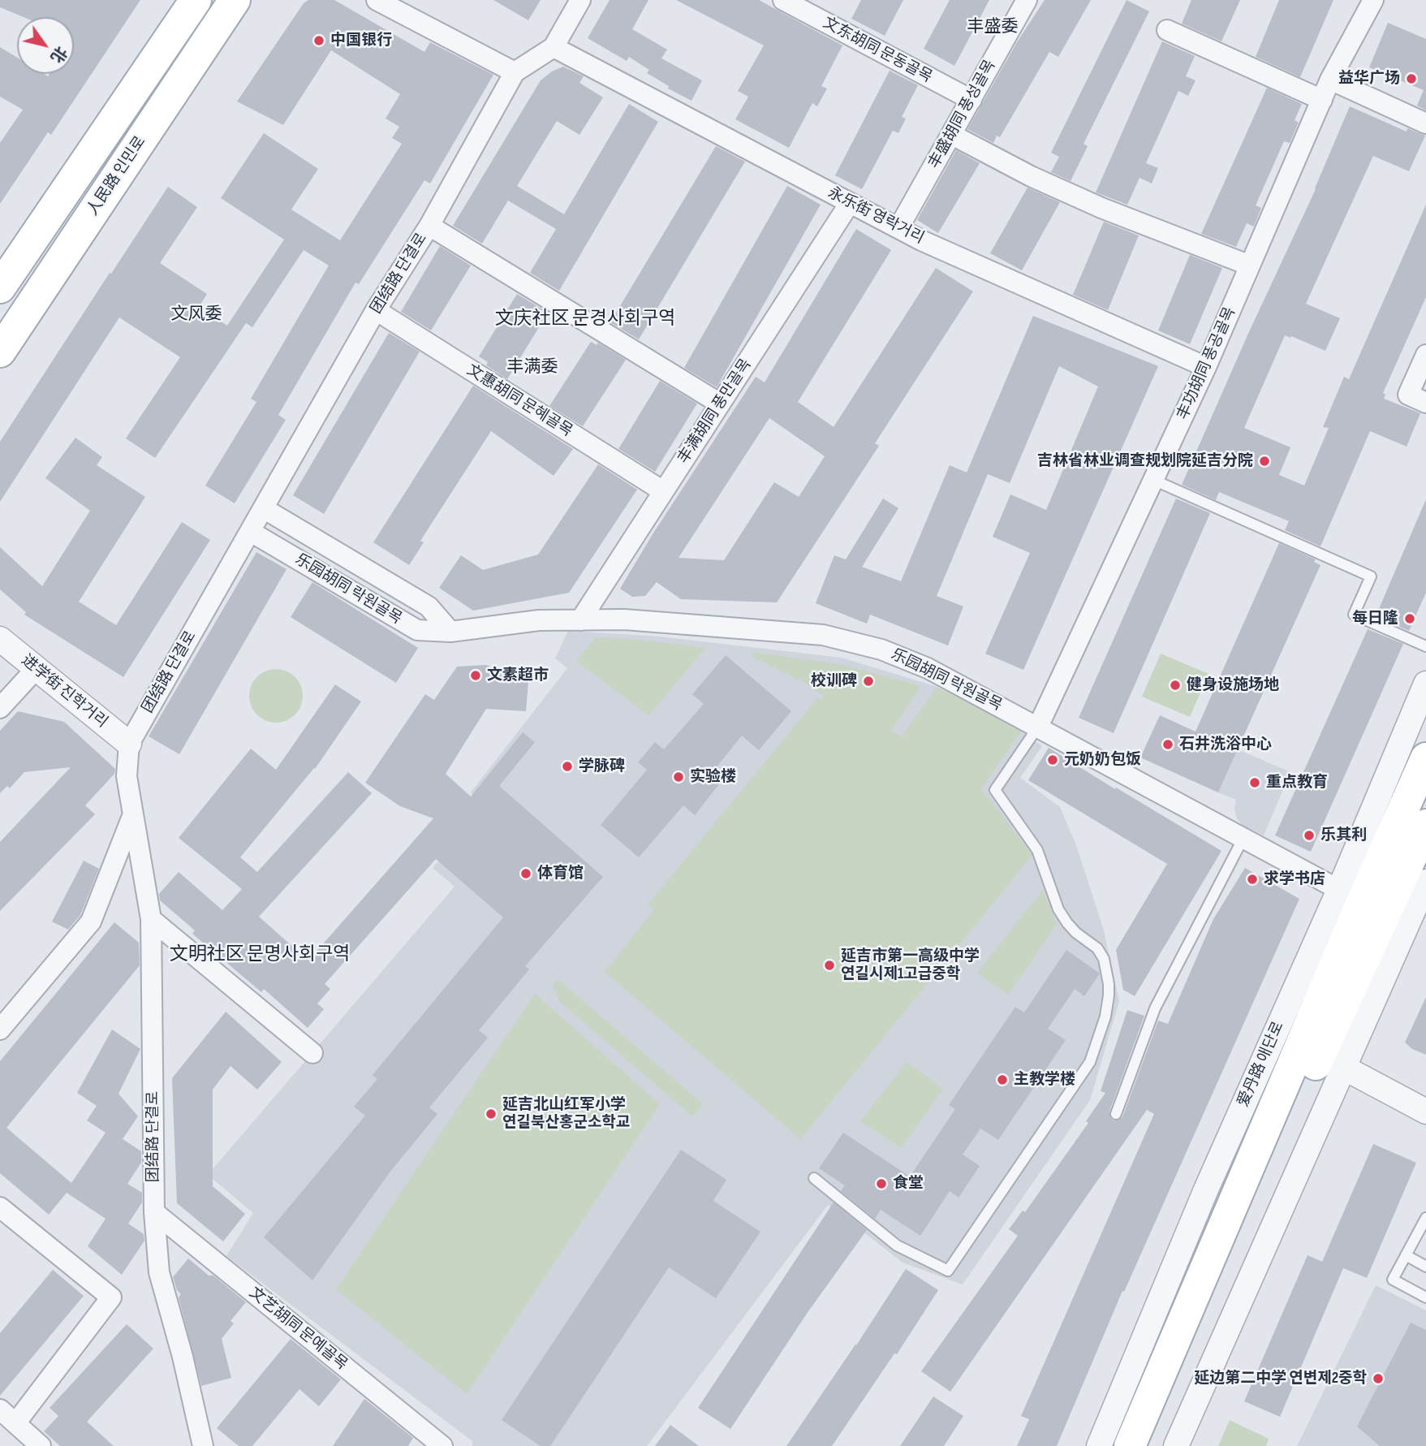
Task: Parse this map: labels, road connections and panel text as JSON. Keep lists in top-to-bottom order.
{
  "streets": {
    "main road": ["人民路 인민로", "爱丹路 애단로"],
    "street": [
      "文东胡同 문동골목",
      "丰盛胡同 풍성골목",
      "永乐街 영락거리",
      "团结路 단결로",
      "丰功胡同 풍공골목",
      "文惠胡同 문혜골목",
      "丰满胡同 풍만골목",
      "乐园胡同 락원골목",
      "进学街 진학거리",
      "文艺胡同 문예골목"
    ]
  },
  "crossings": [
    ["文东胡同 문동골목", "丰盛胡同 풍성골목"],
    ["丰盛胡同 풍성골목", "永乐街 영락거리"],
    ["永乐街 영락거리", "团结路 단결로"],
    ["永乐街 영락거리", "丰功胡同 풍공골목"],
    ["永乐街 영락거리", "丰满胡同 풍만골목"],
    ["团结路 단결로", "文惠胡同 문혜골목"],
    ["团结路 단결로", "乐园胡同 락원골목"],
    ["团结路 단결로", "进学街 진학거리"],
    ["团结路 단결로", "文艺胡同 문예골목"],
    ["丰功胡同 풍공골목", "乐园胡同 락원골목"],
    ["文惠胡同 문혜골목", "丰满胡同 풍만골목"],
    ["丰满胡同 풍만골목", "乐园胡同 락원골목"],
    ["乐园胡同 락원골목", "爱丹路 애단로"]
  ],
  "districts": [
    "丰盛委",
    "文风委",
    "文庆社区 문경사회구역",
    "丰满委",
    "文明社区 문명사회구역"
  ],
  "places": [
    "中国银行",
    "益华广场",
    "吉林省林业调查规划院延吉分院",
    "每日隆",
    "文素超市",
    "校训碑",
    "健身设施场地",
    "石井洗浴中心",
    "元奶奶包饭",
    "学脉碑",
    "实验楼",
    "重点教育",
    "乐其利",
    "体育馆",
    "求学书店",
    "延吉市第一高级中学 연길시제1고급중학",
    "主教学楼",
    "延吉北山红军小学 연길북산홍군소학교",
    "食堂",
    "延边第二中学 연변제2중학"
  ],
  "north": "bottom right"
}
